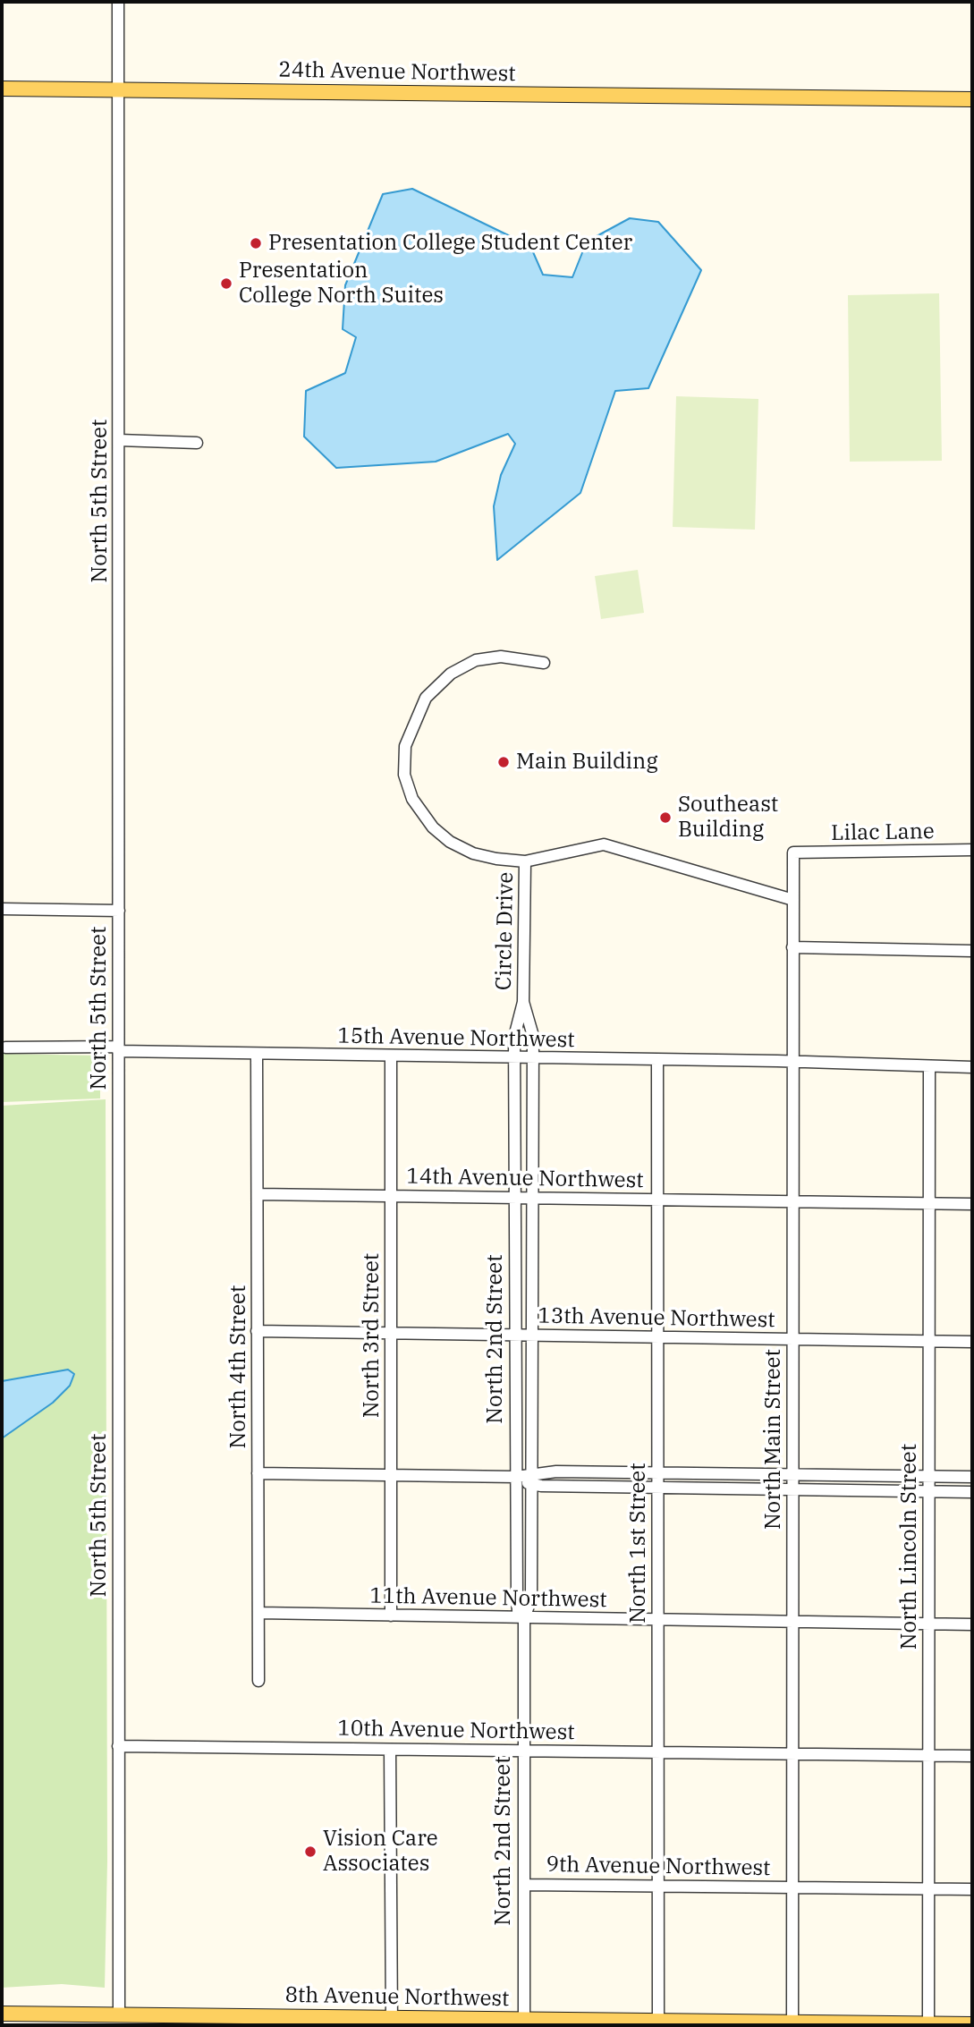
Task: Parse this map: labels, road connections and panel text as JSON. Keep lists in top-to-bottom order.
{
  "streets": {
    "main road": ["24th Avenue Northwest", "8th Avenue Northwest"],
    "street": [
      "North 5th Street",
      "Lilac Lane",
      "Circle Drive",
      "15th Avenue Northwest",
      "14th Avenue Northwest",
      "13th Avenue Northwest",
      "North 3rd Street",
      "North 2nd Street",
      "North 4th Street",
      "North Main Street",
      "North 1st Street",
      "North Lincoln Street",
      "11th Avenue Northwest",
      "10th Avenue Northwest",
      "9th Avenue Northwest"
    ]
  },
  "crossings": [
    ["24th Avenue Northwest", "North 5th Street"],
    ["North 5th Street", "15th Avenue Northwest"],
    ["North 5th Street", "10th Avenue Northwest"],
    ["North 5th Street", "8th Avenue Northwest"],
    ["Lilac Lane", "North Main Street"],
    ["Circle Drive", "15th Avenue Northwest"],
    ["Circle Drive", "North 2nd Street"],
    ["Circle Drive", "North Main Street"],
    ["15th Avenue Northwest", "North 3rd Street"],
    ["15th Avenue Northwest", "North 2nd Street"],
    ["15th Avenue Northwest", "North 4th Street"],
    ["15th Avenue Northwest", "North Main Street"],
    ["15th Avenue Northwest", "North 1st Street"],
    ["15th Avenue Northwest", "North Lincoln Street"],
    ["14th Avenue Northwest", "North 3rd Street"],
    ["14th Avenue Northwest", "North 2nd Street"],
    ["14th Avenue Northwest", "North 4th Street"],
    ["14th Avenue Northwest", "North Main Street"],
    ["14th Avenue Northwest", "North 1st Street"],
    ["14th Avenue Northwest", "North Lincoln Street"],
    ["13th Avenue Northwest", "North 3rd Street"],
    ["13th Avenue Northwest", "North 2nd Street"],
    ["13th Avenue Northwest", "North 4th Street"],
    ["13th Avenue Northwest", "North Main Street"],
    ["13th Avenue Northwest", "North 1st Street"],
    ["13th Avenue Northwest", "North Lincoln Street"],
    ["North 3rd Street", "11th Avenue Northwest"],
    ["North 2nd Street", "11th Avenue Northwest"],
    ["North 2nd Street", "10th Avenue Northwest"],
    ["North 2nd Street", "9th Avenue Northwest"],
    ["North 2nd Street", "8th Avenue Northwest"],
    ["North 4th Street", "11th Avenue Northwest"],
    ["North Main Street", "11th Avenue Northwest"],
    ["North Main Street", "10th Avenue Northwest"],
    ["North Main Street", "9th Avenue Northwest"],
    ["North Main Street", "8th Avenue Northwest"],
    ["North 1st Street", "11th Avenue Northwest"],
    ["North 1st Street", "10th Avenue Northwest"],
    ["North 1st Street", "9th Avenue Northwest"],
    ["North 1st Street", "8th Avenue Northwest"],
    ["North Lincoln Street", "11th Avenue Northwest"],
    ["North Lincoln Street", "10th Avenue Northwest"],
    ["North Lincoln Street", "9th Avenue Northwest"],
    ["North Lincoln Street", "8th Avenue Northwest"]
  ],
  "places": [
    "Presentation College Student Center",
    "Presentation College North Suites",
    "Main Building",
    "Southeast Building",
    "Vision Care Associates"
  ]
}
